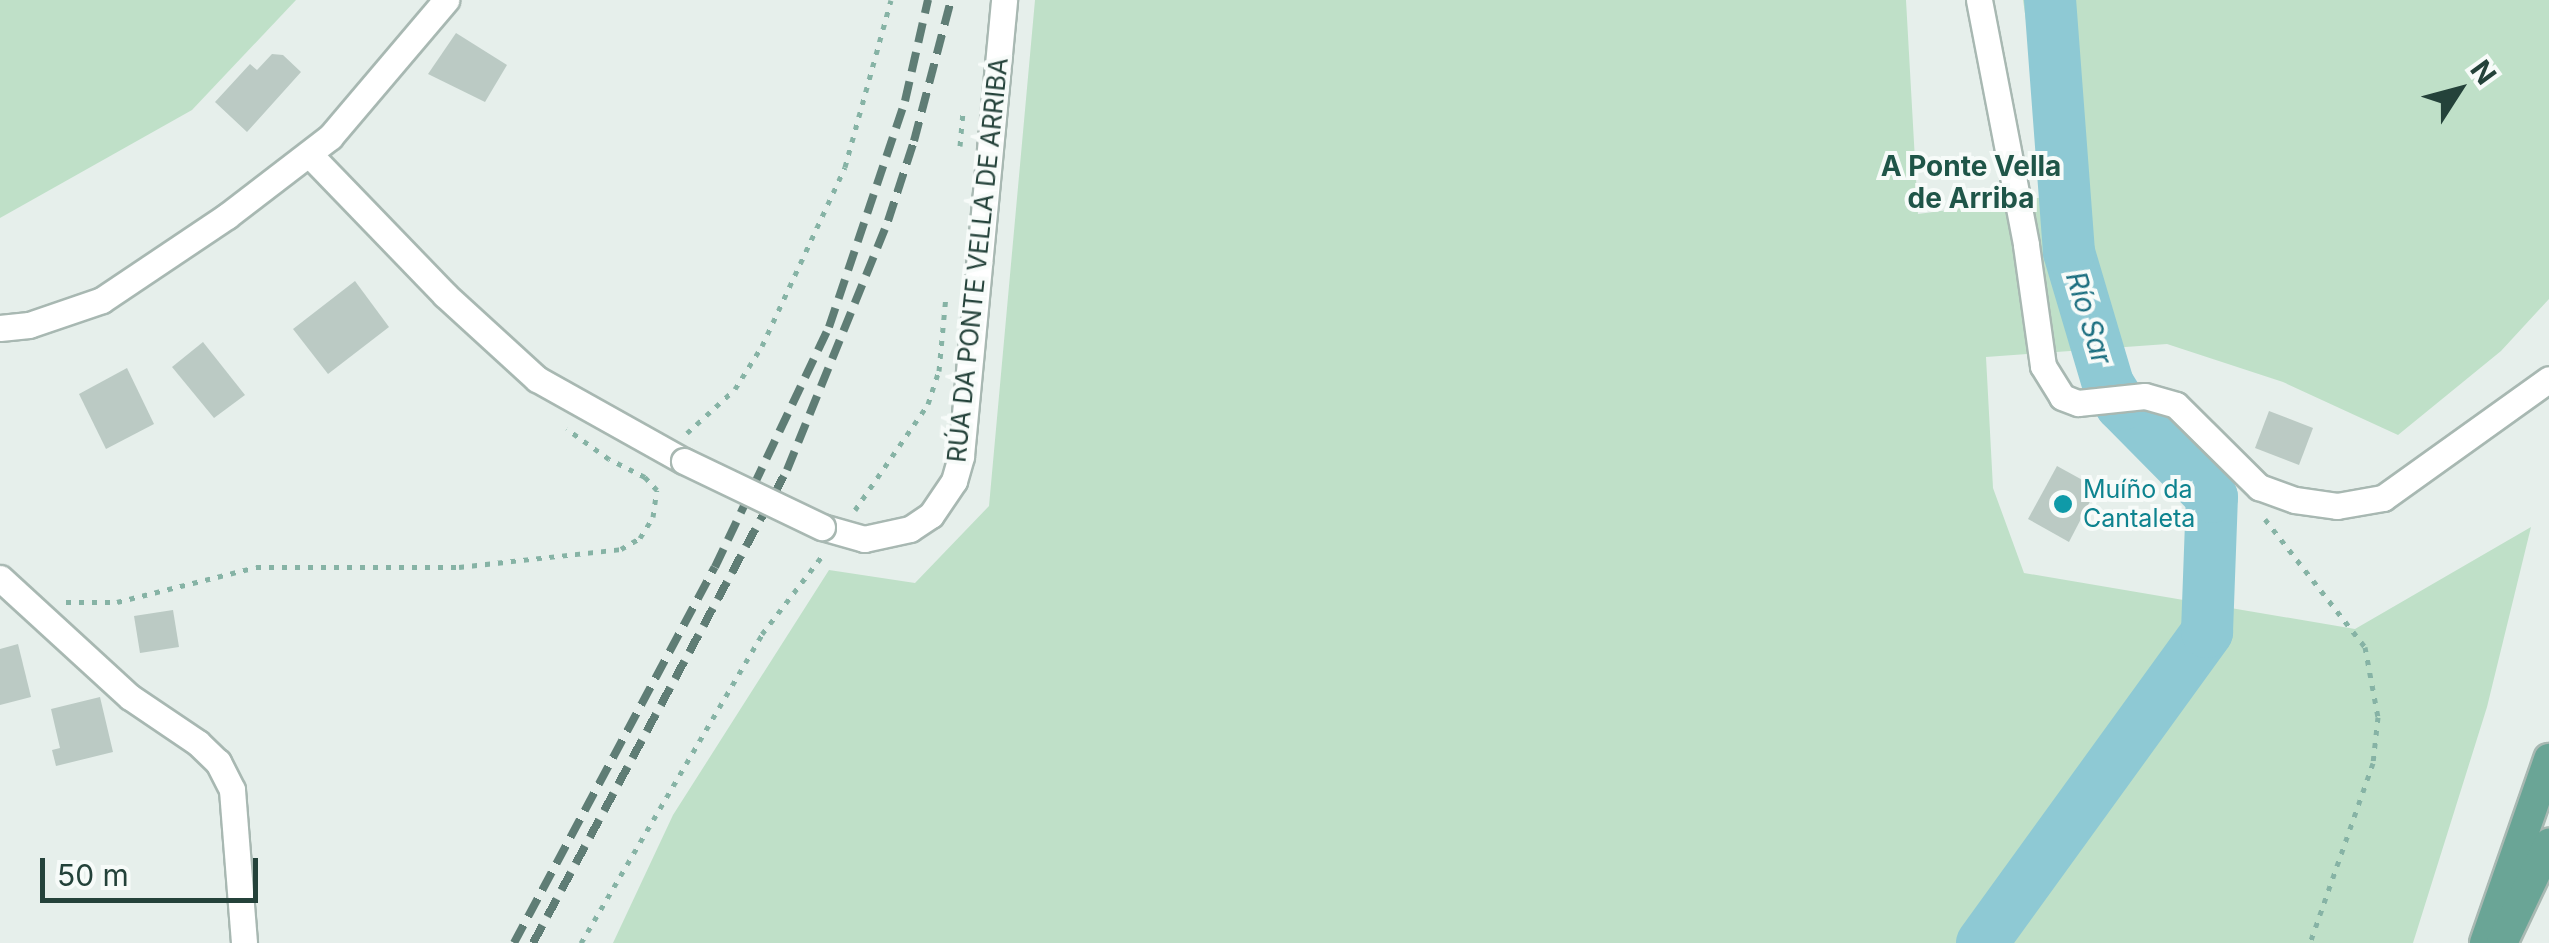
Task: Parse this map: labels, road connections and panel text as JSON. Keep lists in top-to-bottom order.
{
  "streets": {
    "street": ["RÚA DA PONTE VELLA DE ARRIBA"]
  },
  "districts": ["A Ponte Vella de Arriba"],
  "water": ["Río Sar"],
  "places": ["Muíño da Cantaleta"],
  "scale_bar": "50 m",
  "north": "top right"
}
